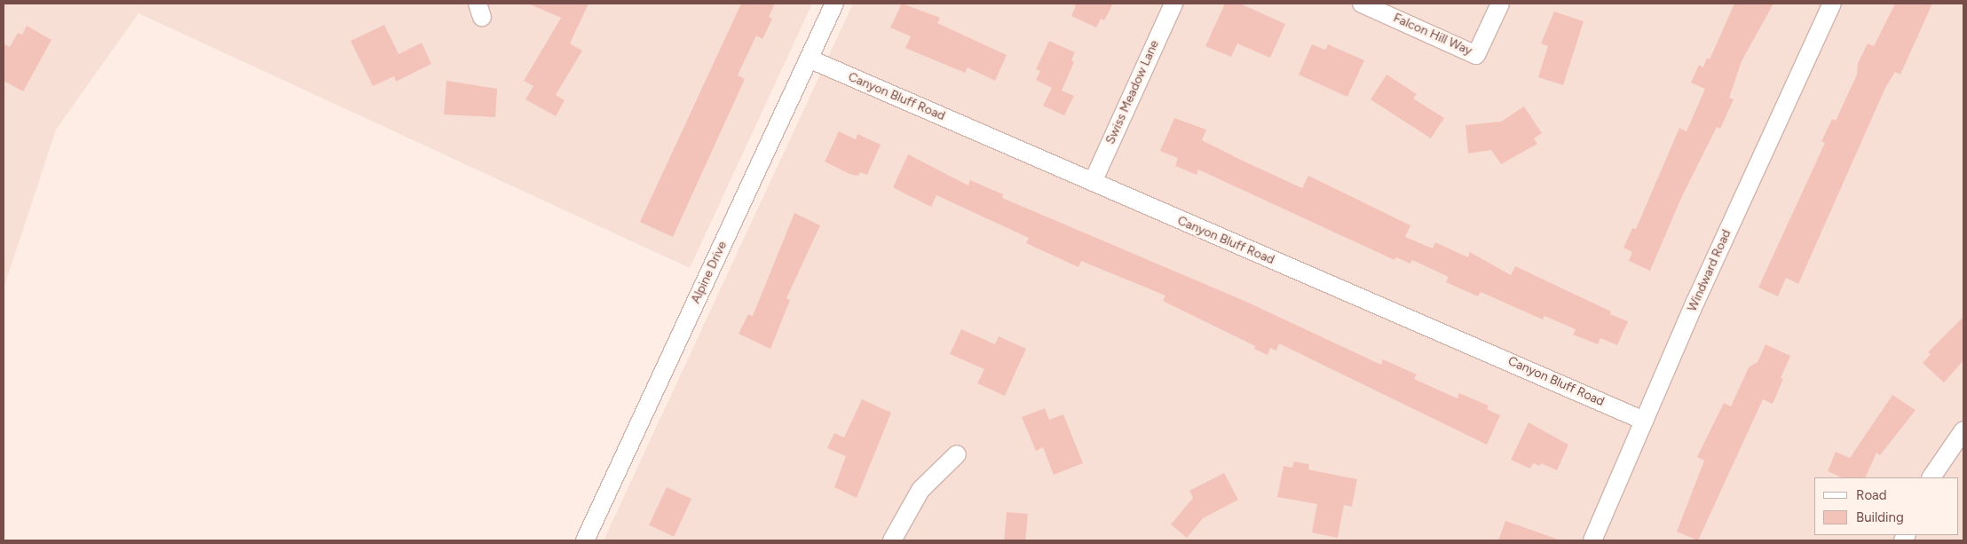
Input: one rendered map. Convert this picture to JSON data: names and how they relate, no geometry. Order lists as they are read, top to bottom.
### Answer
{
  "streets": {
    "street": [
      "Falcon Hill Way",
      "Swiss Meadow Lane",
      "Canyon Bluff Road",
      "Windward Road",
      "Alpine Drive"
    ]
  },
  "crossings": [
    ["Swiss Meadow Lane", "Canyon Bluff Road"],
    ["Canyon Bluff Road", "Windward Road"],
    ["Canyon Bluff Road", "Alpine Drive"]
  ],
  "legend": ["Road", "Building"]
}
